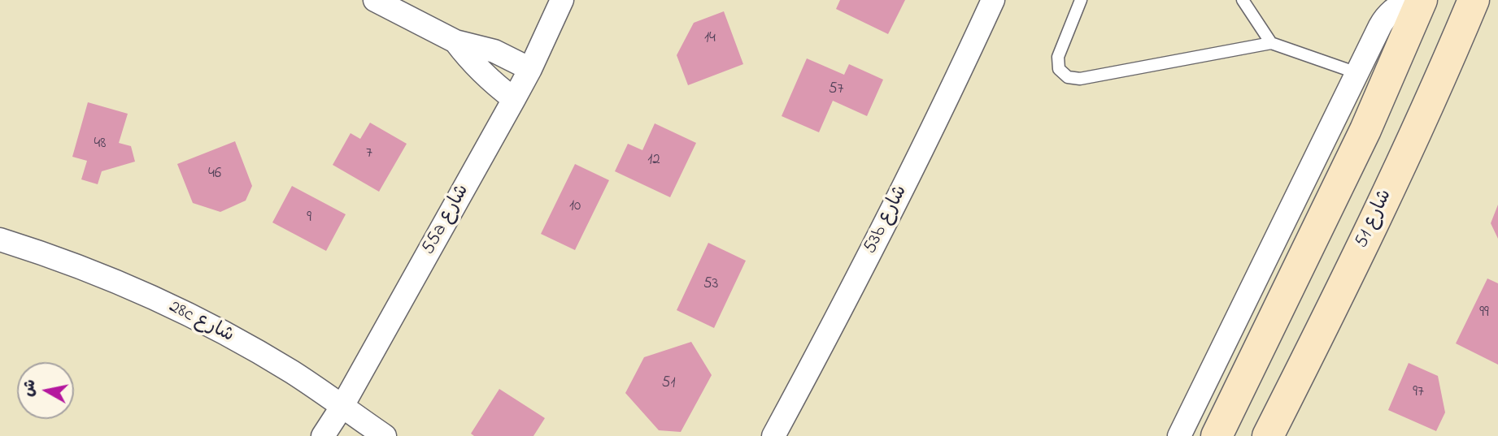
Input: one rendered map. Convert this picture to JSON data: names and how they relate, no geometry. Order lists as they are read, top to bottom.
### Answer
{
  "streets": {
    "street": [
      "شارع 51",
      "55a شارع",
      "53b شارع",
      "28c شارع"
    ]
  },
  "crossings": [
    ["55a شارع", "28c شارع"]
  ],
  "house_numbers": [
    "14",
    "57",
    "48",
    "7",
    "12",
    "46",
    "10",
    "9",
    "53",
    "99",
    "51",
    "97"
  ],
  "north": "left"
}
